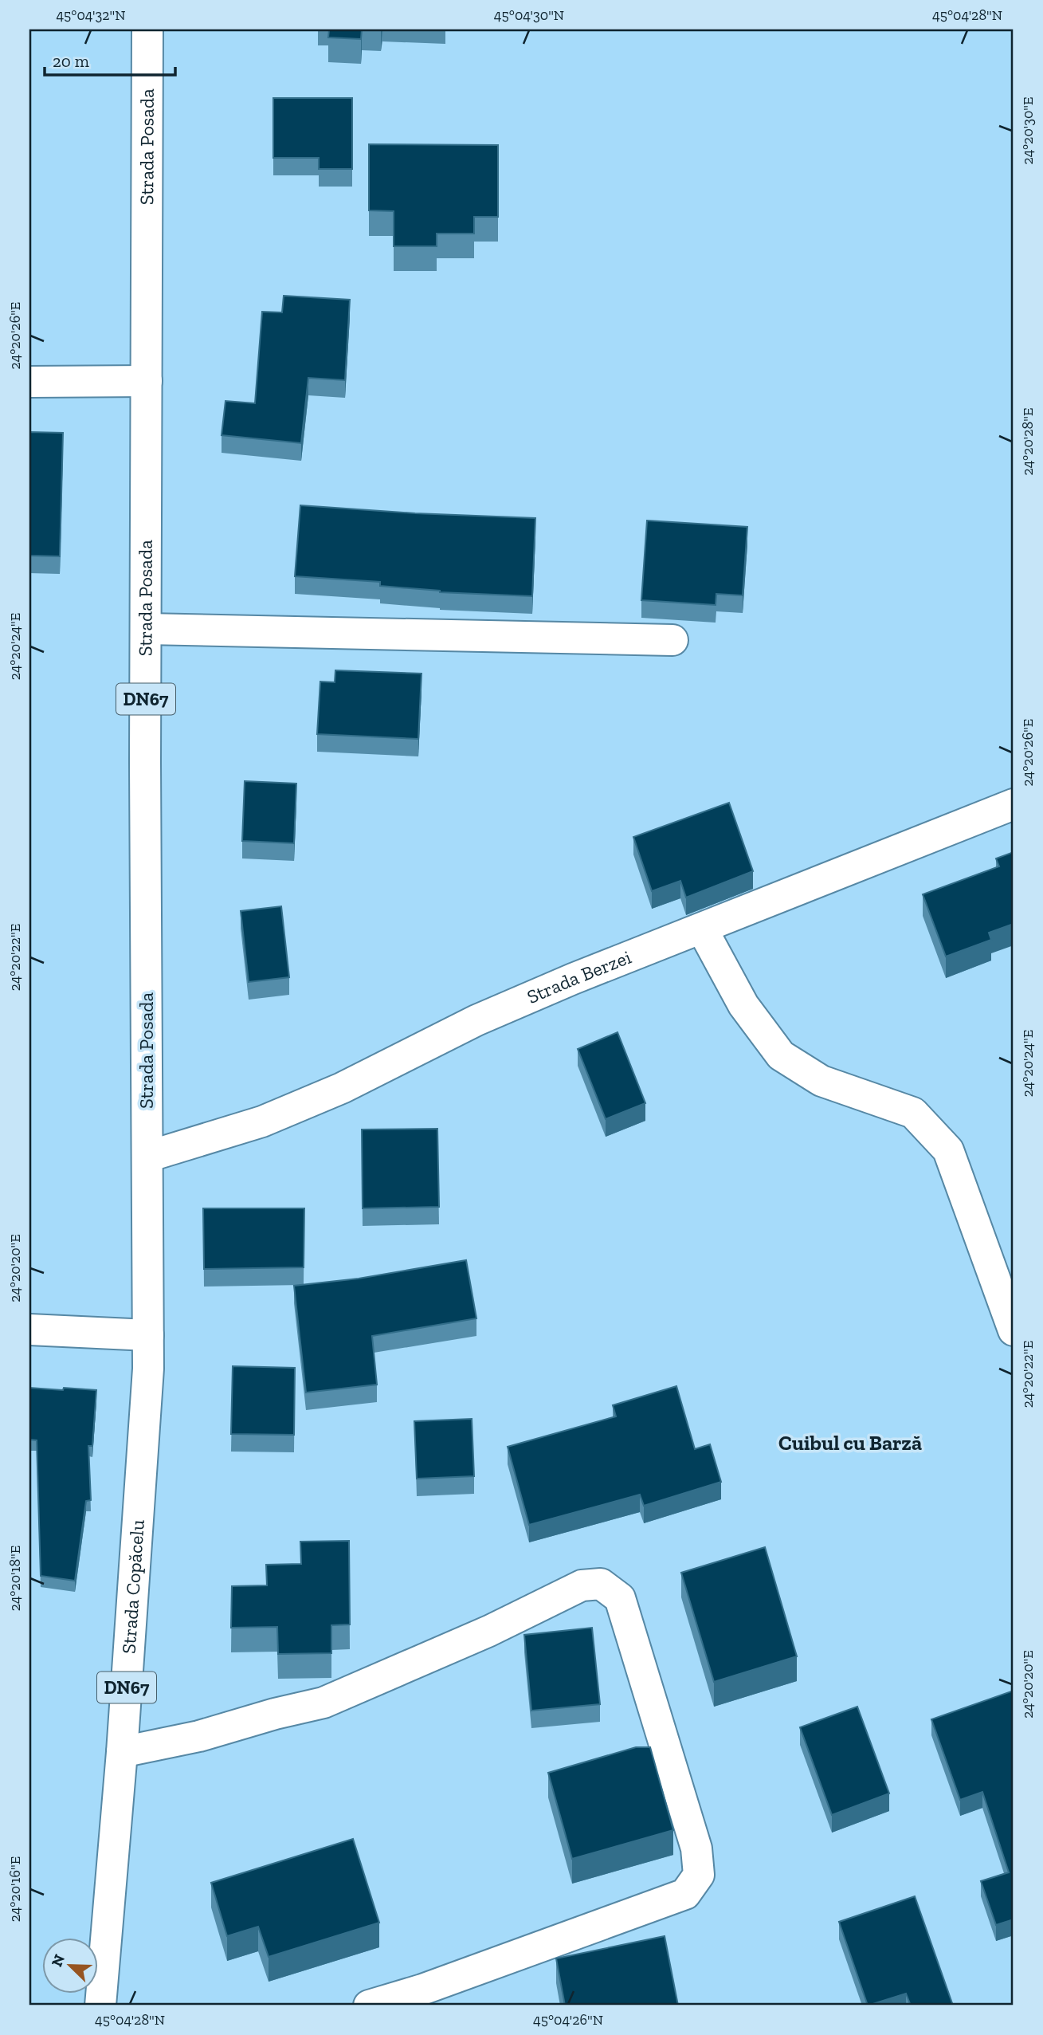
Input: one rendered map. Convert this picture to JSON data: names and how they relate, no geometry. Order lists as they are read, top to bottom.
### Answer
{
  "streets": {
    "street": [
      "Strada Posada",
      "DN67",
      "Strada Berzei",
      "Strada Copăcelu"
    ]
  },
  "crossings": [
    ["Strada Posada", "Strada Berzei"],
    ["Strada Posada", "Strada Copăcelu"]
  ],
  "districts": ["Cuibul cu Barză"],
  "scale_bar": "20 m",
  "north": "top left",
  "coordinates": [
    "45°04'32\"N",
    "45°04'30\"N",
    "45°04'28\"N",
    "24°20'30\"E",
    "24°20'26\"E",
    "24°20'28\"E",
    "24°20'24\"E",
    "24°20'22\"E",
    "24°20'20\"E",
    "24°20'18\"E",
    "24°20'16\"E",
    "45°04'26\"N"
  ]
}
